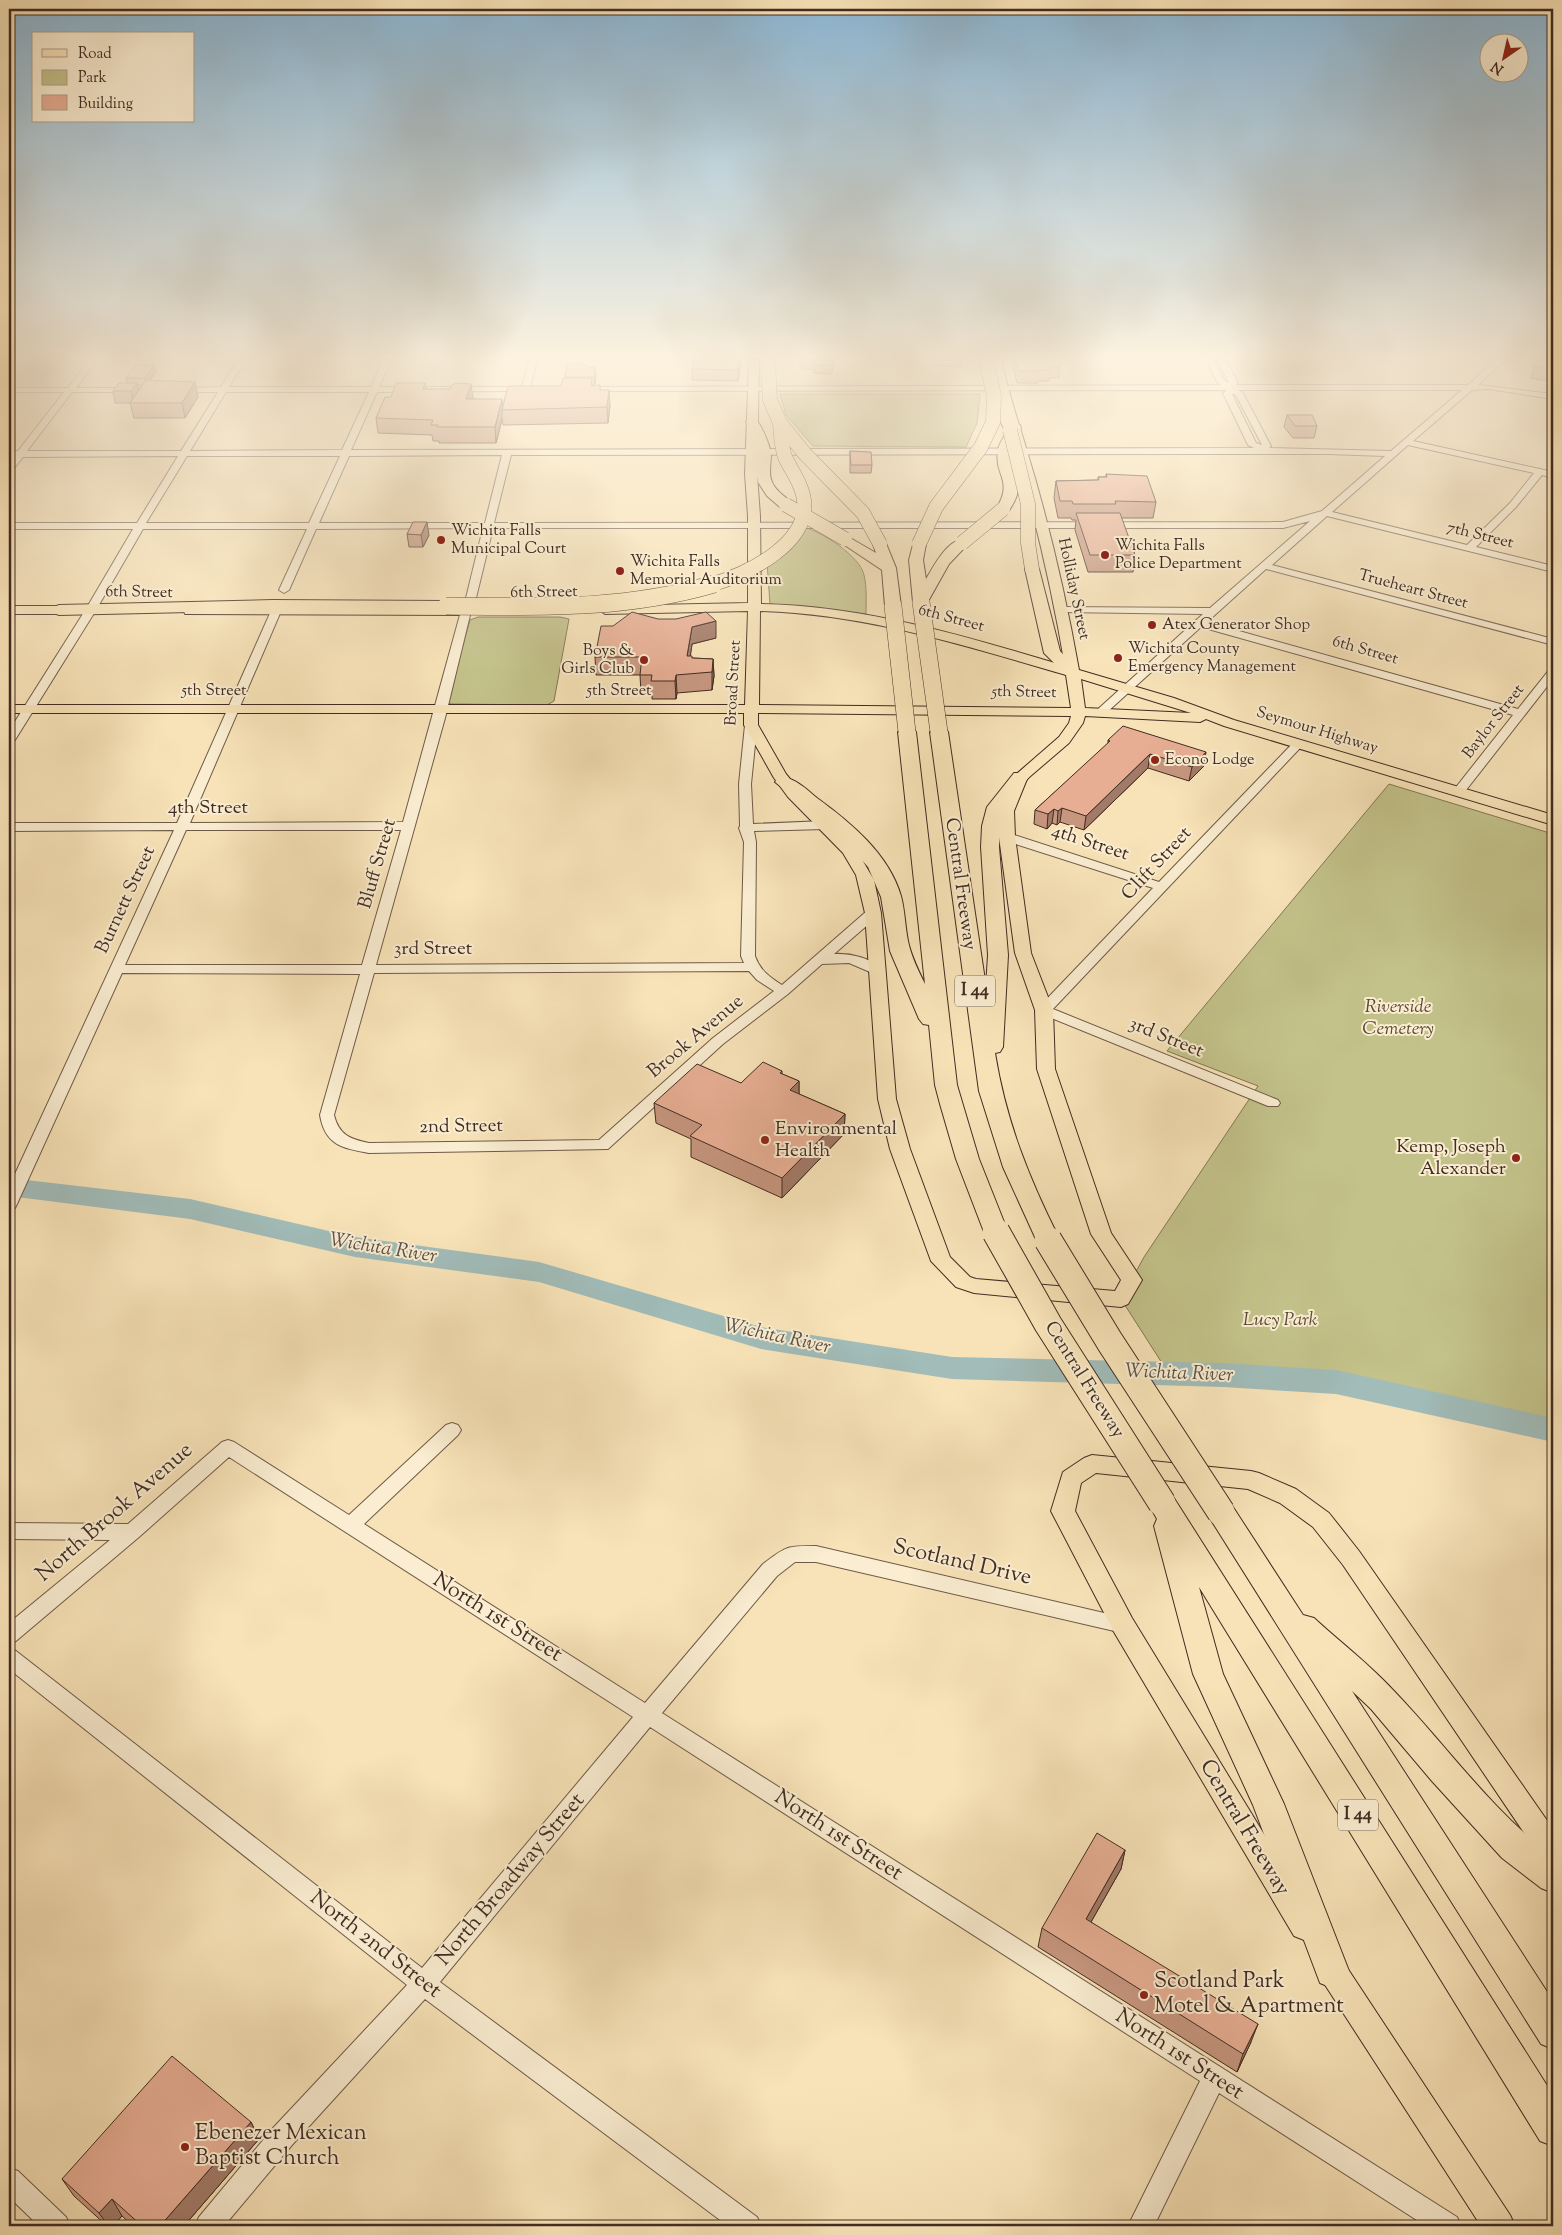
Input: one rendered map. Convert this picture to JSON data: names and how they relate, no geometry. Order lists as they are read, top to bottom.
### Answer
{
  "streets": {
    "highway": ["Central Freeway", "I 44"],
    "main road": [
      "Holliday Street",
      "6th Street",
      "Broad Street",
      "5th Street",
      "Seymour Highway"
    ],
    "street": [
      "7th Street",
      "Trueheart Street",
      "Baylor Street",
      "4th Street",
      "Bluff Street",
      "Clift Street",
      "Burnett Street",
      "3rd Street",
      "Brook Avenue",
      "2nd Street",
      "North Brook Avenue",
      "Scotland Drive",
      "North 1st Street",
      "North Broadway Street",
      "North 2nd Street"
    ]
  },
  "crossings": [
    ["7th Street", "Holliday Street"],
    ["7th Street", "Broad Street"],
    ["Holliday Street", "6th Street"],
    ["Holliday Street", "5th Street"],
    ["Holliday Street", "Seymour Highway"],
    ["6th Street", "Broad Street"],
    ["6th Street", "Baylor Street"],
    ["6th Street", "Seymour Highway"],
    ["6th Street", "Bluff Street"],
    ["6th Street", "Burnett Street"],
    ["Broad Street", "5th Street"],
    ["Broad Street", "Central Freeway"],
    ["Broad Street", "3rd Street"],
    ["5th Street", "Seymour Highway"],
    ["5th Street", "Bluff Street"],
    ["5th Street", "Burnett Street"],
    ["Baylor Street", "Seymour Highway"],
    ["Seymour Highway", "Clift Street"],
    ["4th Street", "Bluff Street"],
    ["4th Street", "Clift Street"],
    ["4th Street", "Central Freeway"],
    ["4th Street", "Burnett Street"],
    ["Bluff Street", "3rd Street"],
    ["Bluff Street", "2nd Street"],
    ["Clift Street", "Central Freeway"],
    ["Clift Street", "3rd Street"],
    ["Central Freeway", "3rd Street"],
    ["Central Freeway", "Brook Avenue"],
    ["Central Freeway", "Scotland Drive"],
    ["Burnett Street", "3rd Street"],
    ["Brook Avenue", "2nd Street"],
    ["North Brook Avenue", "North 1st Street"],
    ["Scotland Drive", "North Broadway Street"],
    ["North 1st Street", "North Broadway Street"],
    ["North Broadway Street", "North 2nd Street"]
  ],
  "water": ["Wichita River"],
  "parks": ["Riverside Cemetery", "Lucy Park"],
  "places": [
    "Wichita Falls Municipal Court",
    "Wichita Falls Police Department",
    "Wichita Falls Memorial Auditorium",
    "Atex Generator Shop",
    "Wichita County Emergency Management",
    "Boys & Girls Club",
    "Econo Lodge",
    "Environmental Health",
    "Kemp, Joseph Alexander",
    "Scotland Park Motel & Apartment",
    "Ebenezer Mexican Baptist Church"
  ],
  "legend": ["Road", "Park", "Building"],
  "north": "bottom left"
}
